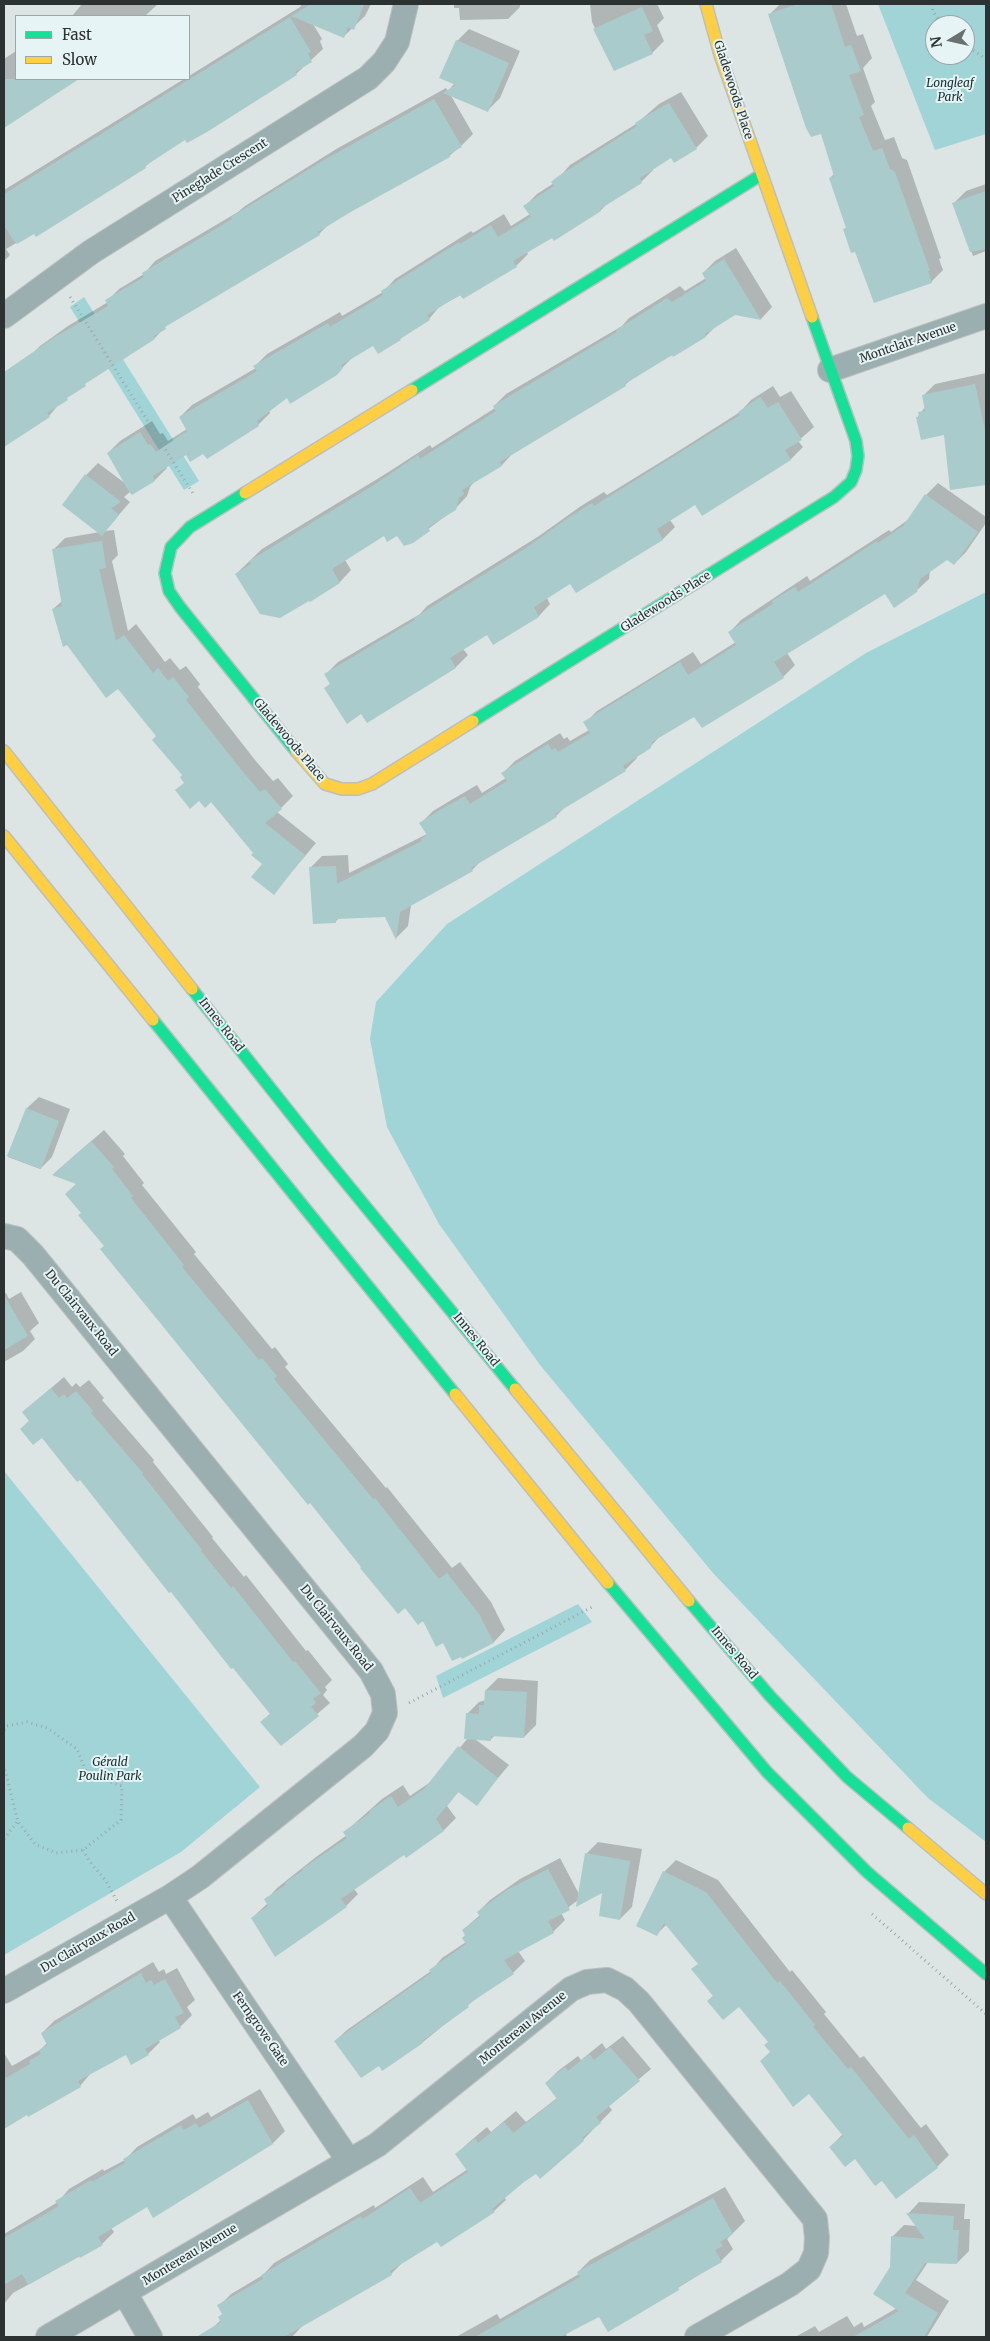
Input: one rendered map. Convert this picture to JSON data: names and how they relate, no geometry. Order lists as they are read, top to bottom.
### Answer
{
  "streets": {
    "main road": ["Gladewoods Place", "Innes Road"],
    "street": [
      "Pineglade Crescent",
      "Montclair Avenue",
      "Du Clairvaux Road",
      "Montereau Avenue",
      "Ferngrove Gate"
    ]
  },
  "crossings": [
    ["Gladewoods Place", "Montclair Avenue"],
    ["Du Clairvaux Road", "Ferngrove Gate"],
    ["Montereau Avenue", "Ferngrove Gate"]
  ],
  "parks": ["Longleaf Park", "Gérald Poulin Park"],
  "legend": ["Fast", "Slow"],
  "north": "left"
}
